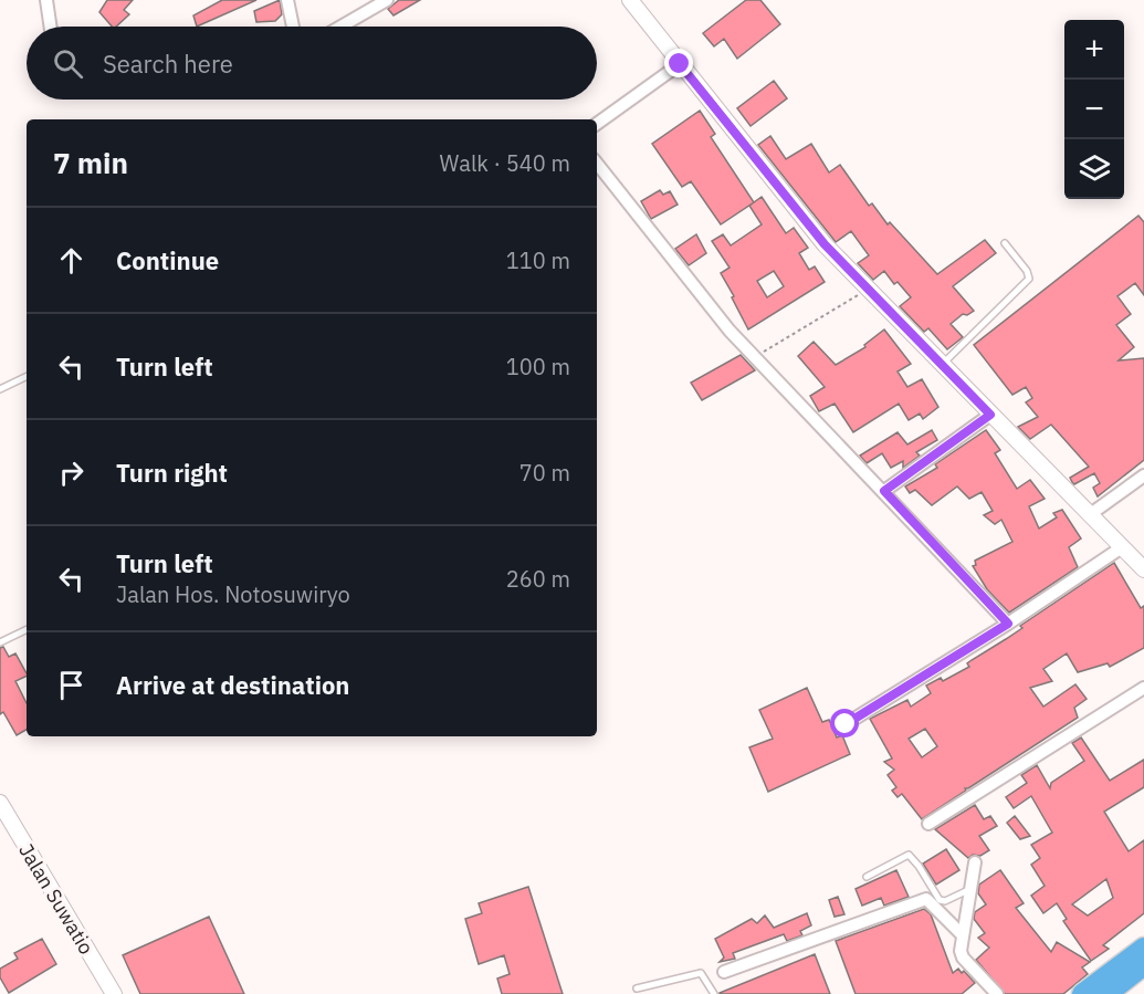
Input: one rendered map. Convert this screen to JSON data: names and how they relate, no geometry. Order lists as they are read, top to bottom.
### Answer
{
  "streets": {
    "street": ["Jalan Suwatio"]
  },
  "page": {
    "map_buttons": ["+", "−"],
    "search": "Search here",
    "heading": ["7 min", "Walk · 540 m"],
    "list": [
      ["Continue", "110 m"],
      ["Turn left", "100 m"],
      ["Turn right", "70 m"],
      ["Turn left", "Jalan Hos. Notosuwiryo", "260 m"],
      "Arrive at destination"
    ]
  }
}
